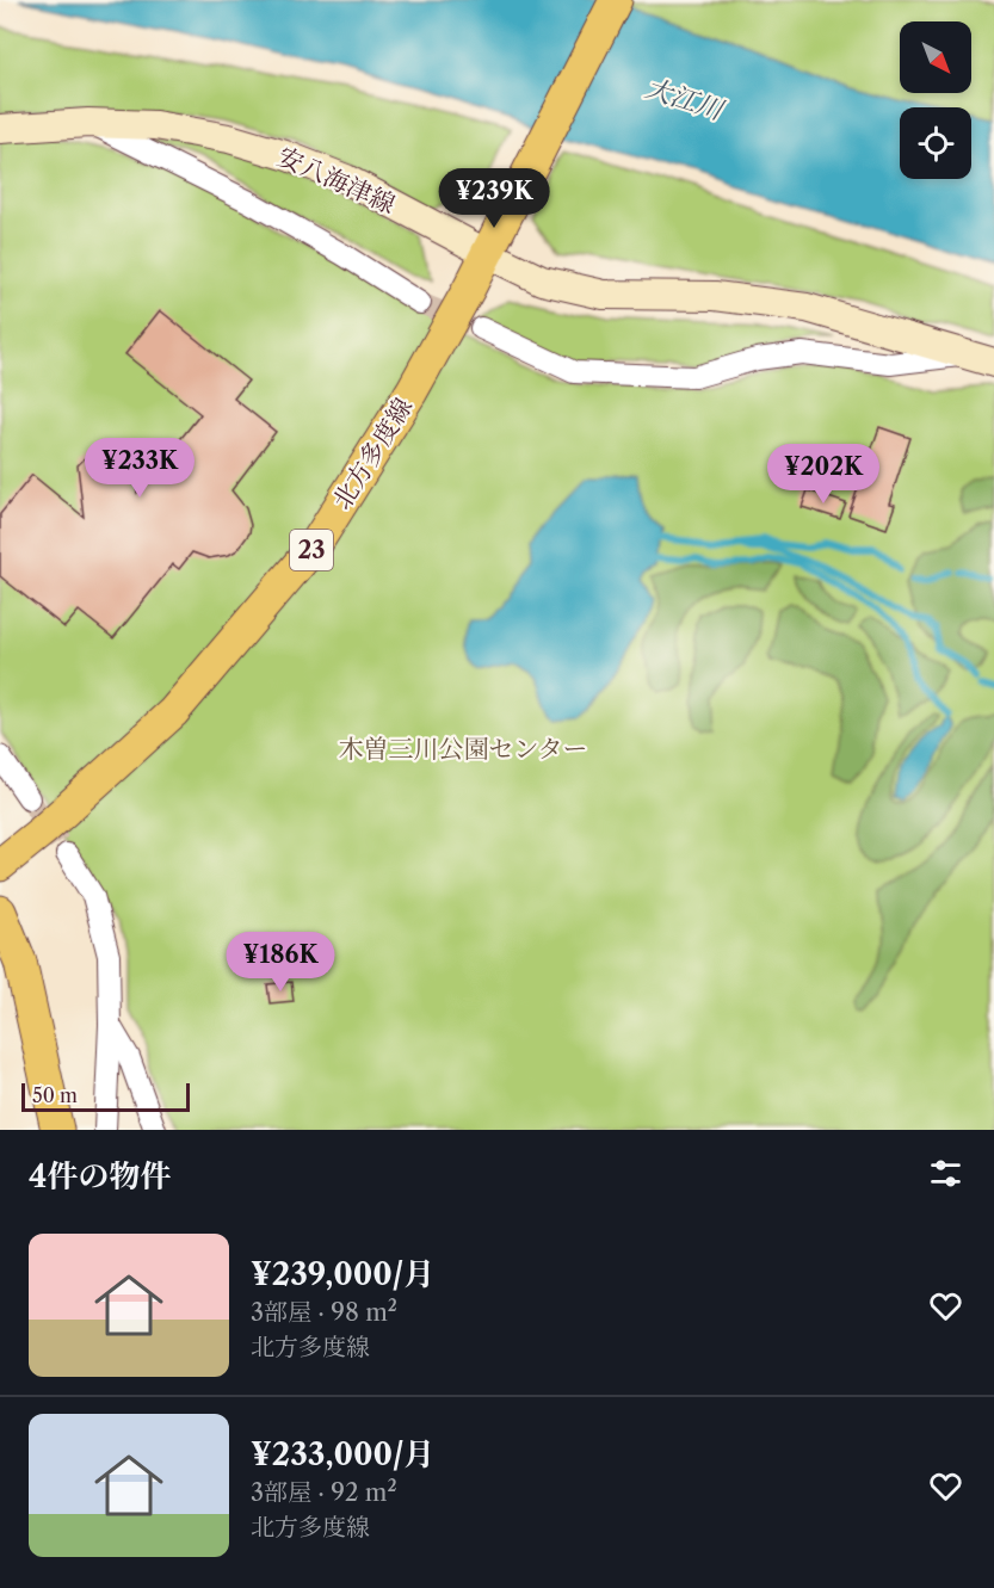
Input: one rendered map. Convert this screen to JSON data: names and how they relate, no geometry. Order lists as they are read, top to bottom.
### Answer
{
  "streets": {
    "main road": ["安八海津線", "北方多度線", "23"]
  },
  "crossings": [
    ["安八海津線", "北方多度線"]
  ],
  "water": ["大江川"],
  "parks": ["木曽三川公園センター"],
  "scale_bar": "50 m",
  "north": "bottom right",
  "page": {
    "price": [
      "¥239K",
      "¥233K",
      "¥202K",
      "¥186K"
    ],
    "scale": "50 m",
    "heading": "4件の物件",
    "list": [
      {
        "name": "¥239,000/月",
        "note": "3部屋 · 98 m² · 北方多度線"
      },
      {
        "name": "¥233,000/月",
        "note": "3部屋 · 92 m² · 北方多度線"
      }
    ]
  }
}
